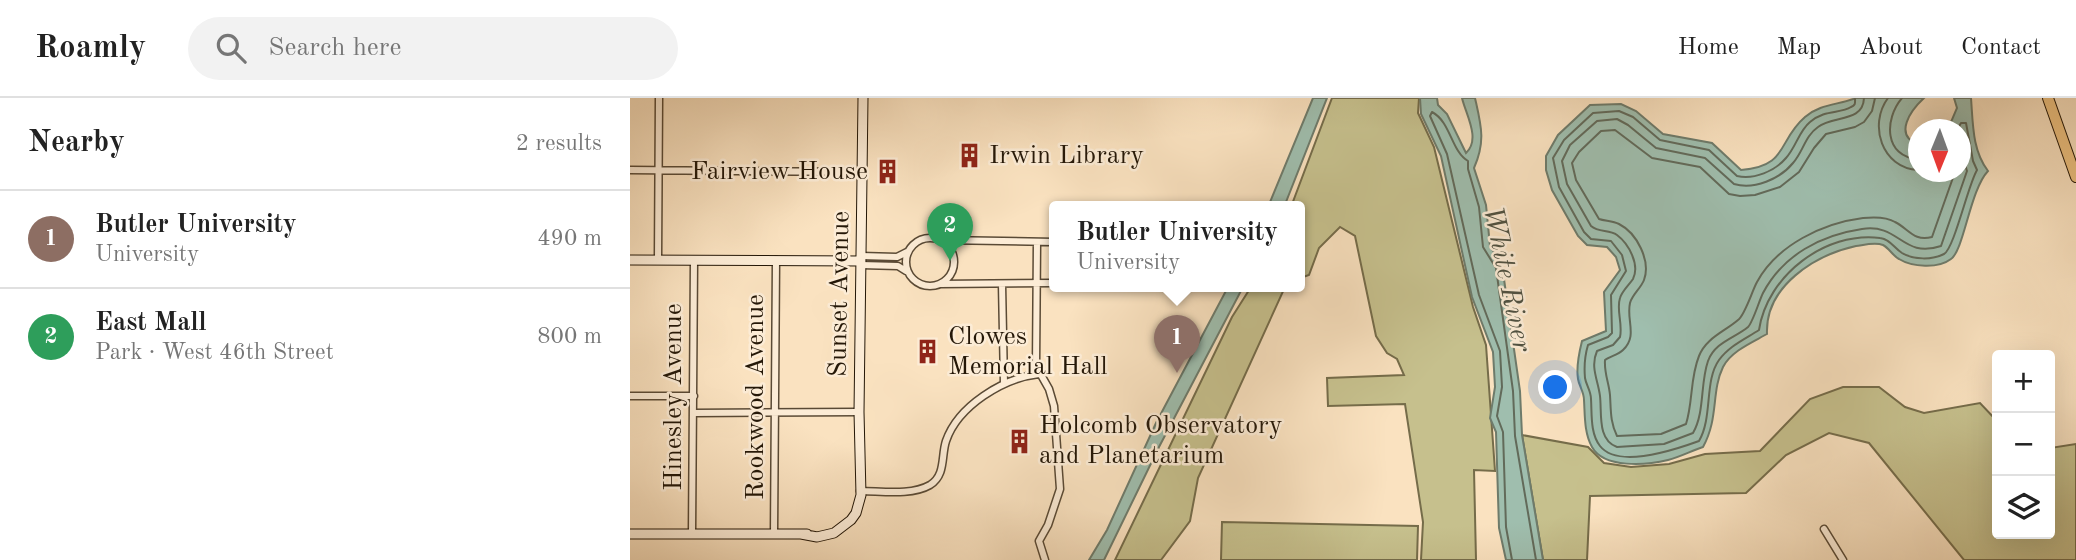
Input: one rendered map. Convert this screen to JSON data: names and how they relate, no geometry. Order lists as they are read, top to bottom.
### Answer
{
  "streets": {
    "street": ["Sunset Avenue", "Hinesley Avenue", "Rookwood Avenue"]
  },
  "crossings": [
    ["Sunset Avenue", "Rookwood Avenue"]
  ],
  "water": ["White River"],
  "places": {
    "building": [
      "Irwin Library",
      "Fairview House",
      "Clowes Memorial Hall",
      "Holcomb Observatory and Planetarium"
    ]
  },
  "north": "bottom",
  "page": {
    "header": "Roamly",
    "search": "Search here",
    "nav": [
      "Home",
      "Map",
      "About",
      "Contact"
    ],
    "heading": ["Nearby", "2 results"],
    "list": [
      {
        "mark": "1",
        "name": "Butler University",
        "note": "University",
        "value": "490 m"
      },
      {
        "mark": "2",
        "name": "East Mall",
        "note": "Park · West 46th Street",
        "value": "800 m"
      }
    ],
    "popup": ["Butler University", "University"],
    "pins": ["2", "1"],
    "map_buttons": ["+", "−"]
  }
}
